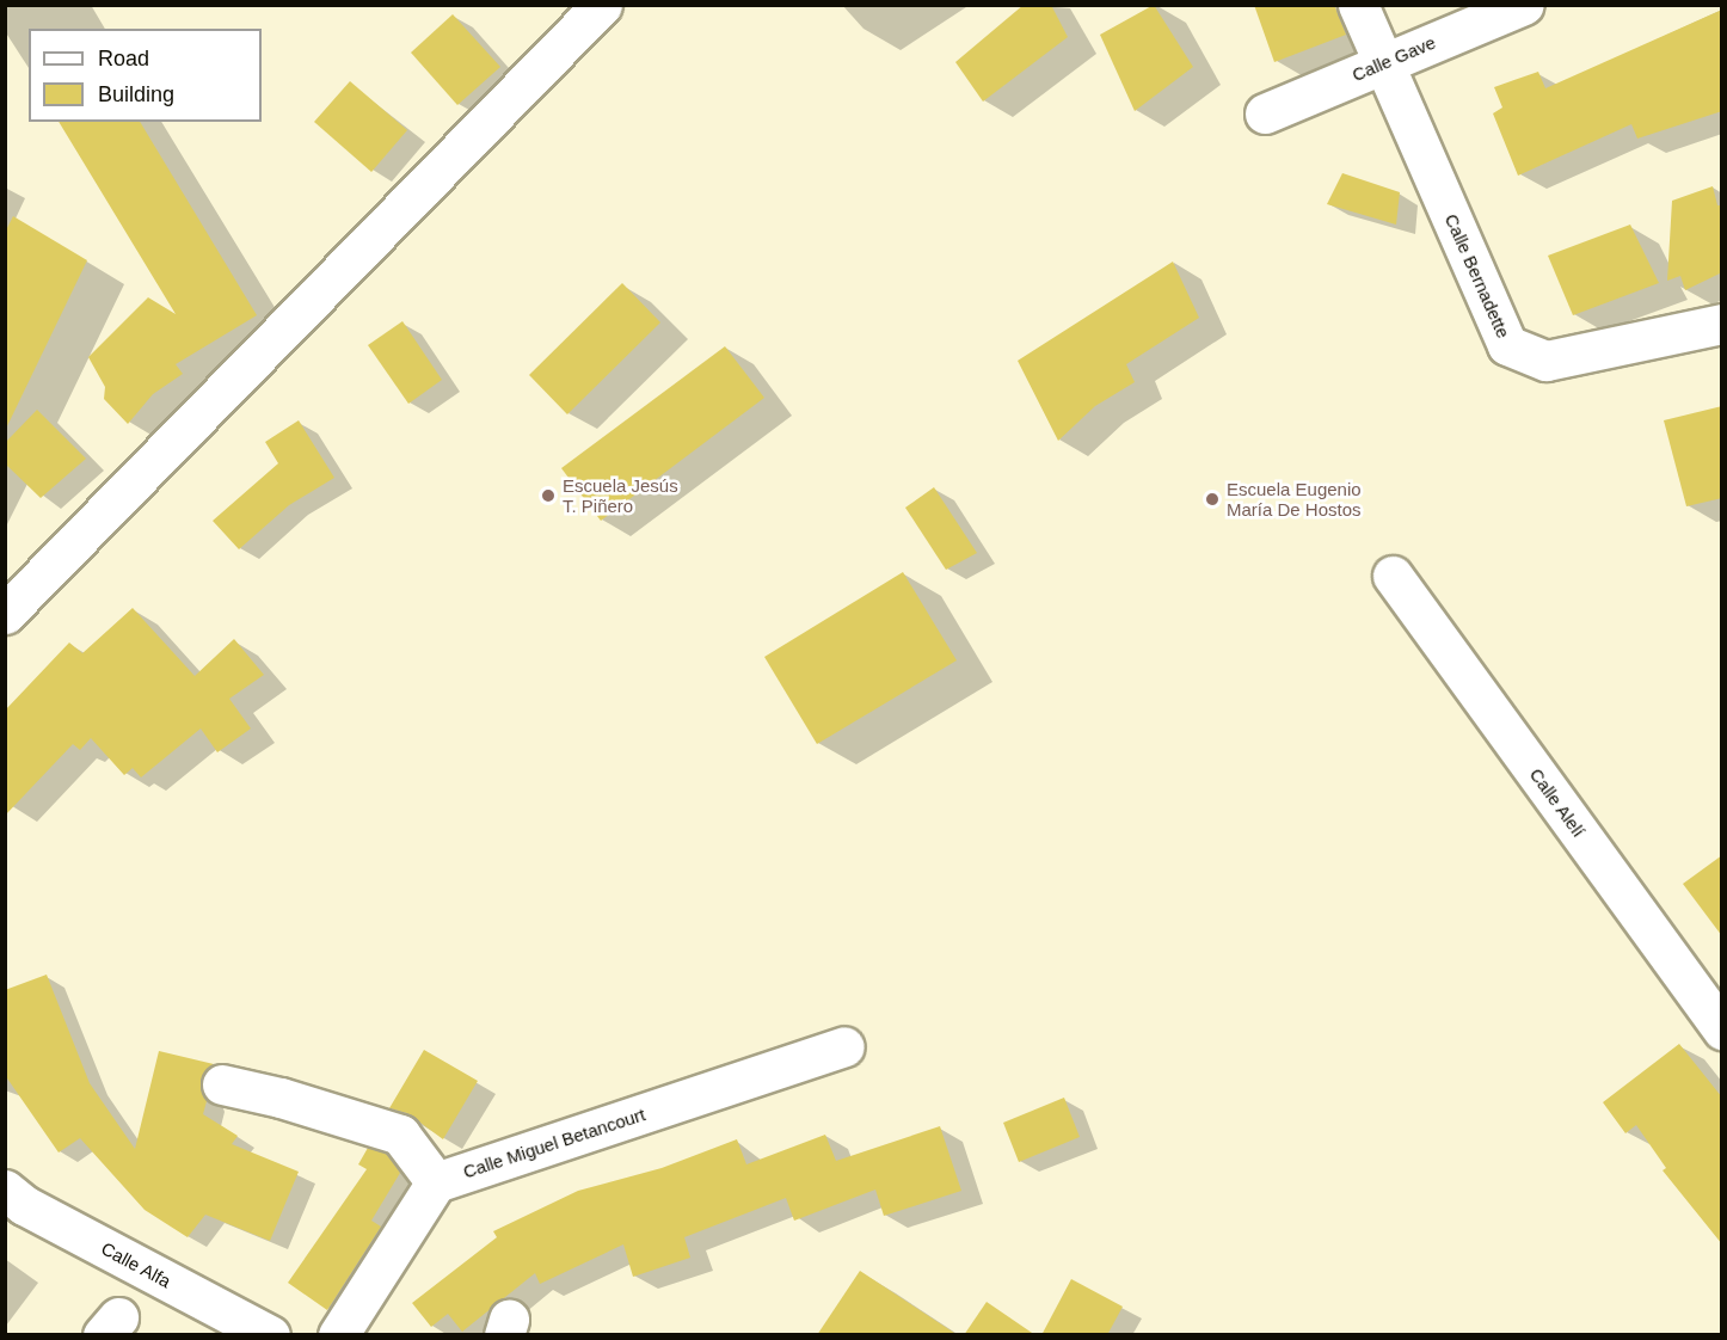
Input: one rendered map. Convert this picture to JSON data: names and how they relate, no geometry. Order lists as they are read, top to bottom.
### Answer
{
  "streets": {
    "street": [
      "Calle Gave",
      "Calle Bernadette",
      "Calle Alelí",
      "Calle Miguel Betancourt",
      "Calle Alfa"
    ]
  },
  "crossings": [
    ["Calle Gave", "Calle Bernadette"]
  ],
  "places": ["Escuela Jesús T. Piñero", "Escuela Eugenio María De Hostos"],
  "legend": ["Road", "Building"]
}
